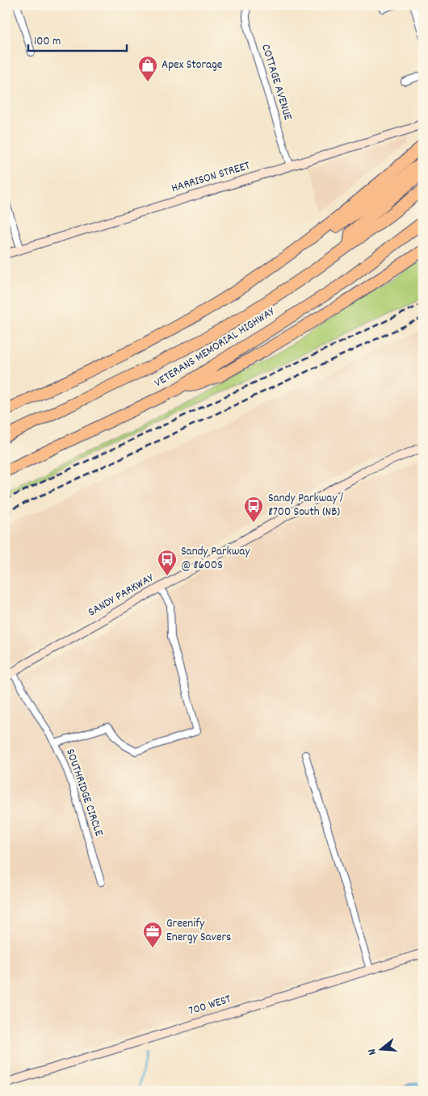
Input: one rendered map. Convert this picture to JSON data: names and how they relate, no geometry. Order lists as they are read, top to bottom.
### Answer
{
  "streets": {
    "highway": ["VETERANS MEMORIAL HIGHWAY"],
    "street": [
      "COTTAGE AVENUE",
      "HARRISON STREET",
      "SANDY PARKWAY",
      "SOUTHRIDGE CIRCLE",
      "700 WEST"
    ]
  },
  "crossings": [
    ["COTTAGE AVENUE", "HARRISON STREET"],
    ["SANDY PARKWAY", "SOUTHRIDGE CIRCLE"]
  ],
  "places": {
    "shop": ["Apex Storage"],
    "bus stop": ["Sandy Parkway / 8700 South (NB)", "Sandy Parkway @ 8600S"],
    "office": ["Greenify Energy Savers"]
  },
  "scale_bar": "100 m",
  "north": "left"
}
